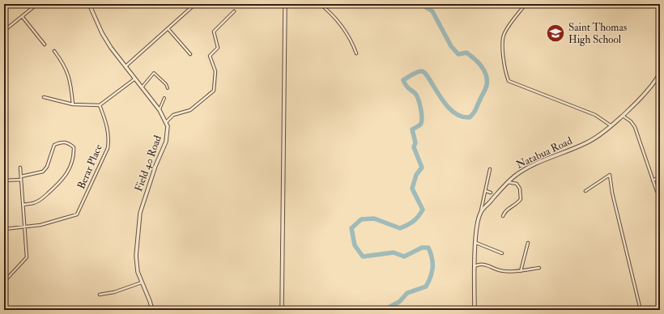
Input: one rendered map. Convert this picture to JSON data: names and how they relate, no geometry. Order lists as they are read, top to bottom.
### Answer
{
  "streets": {
    "street": ["Natabua Road", "Field 40 Road", "Berar Place"]
  },
  "places": {
    "school or university": ["Saint Thomas High School"]
  }
}
